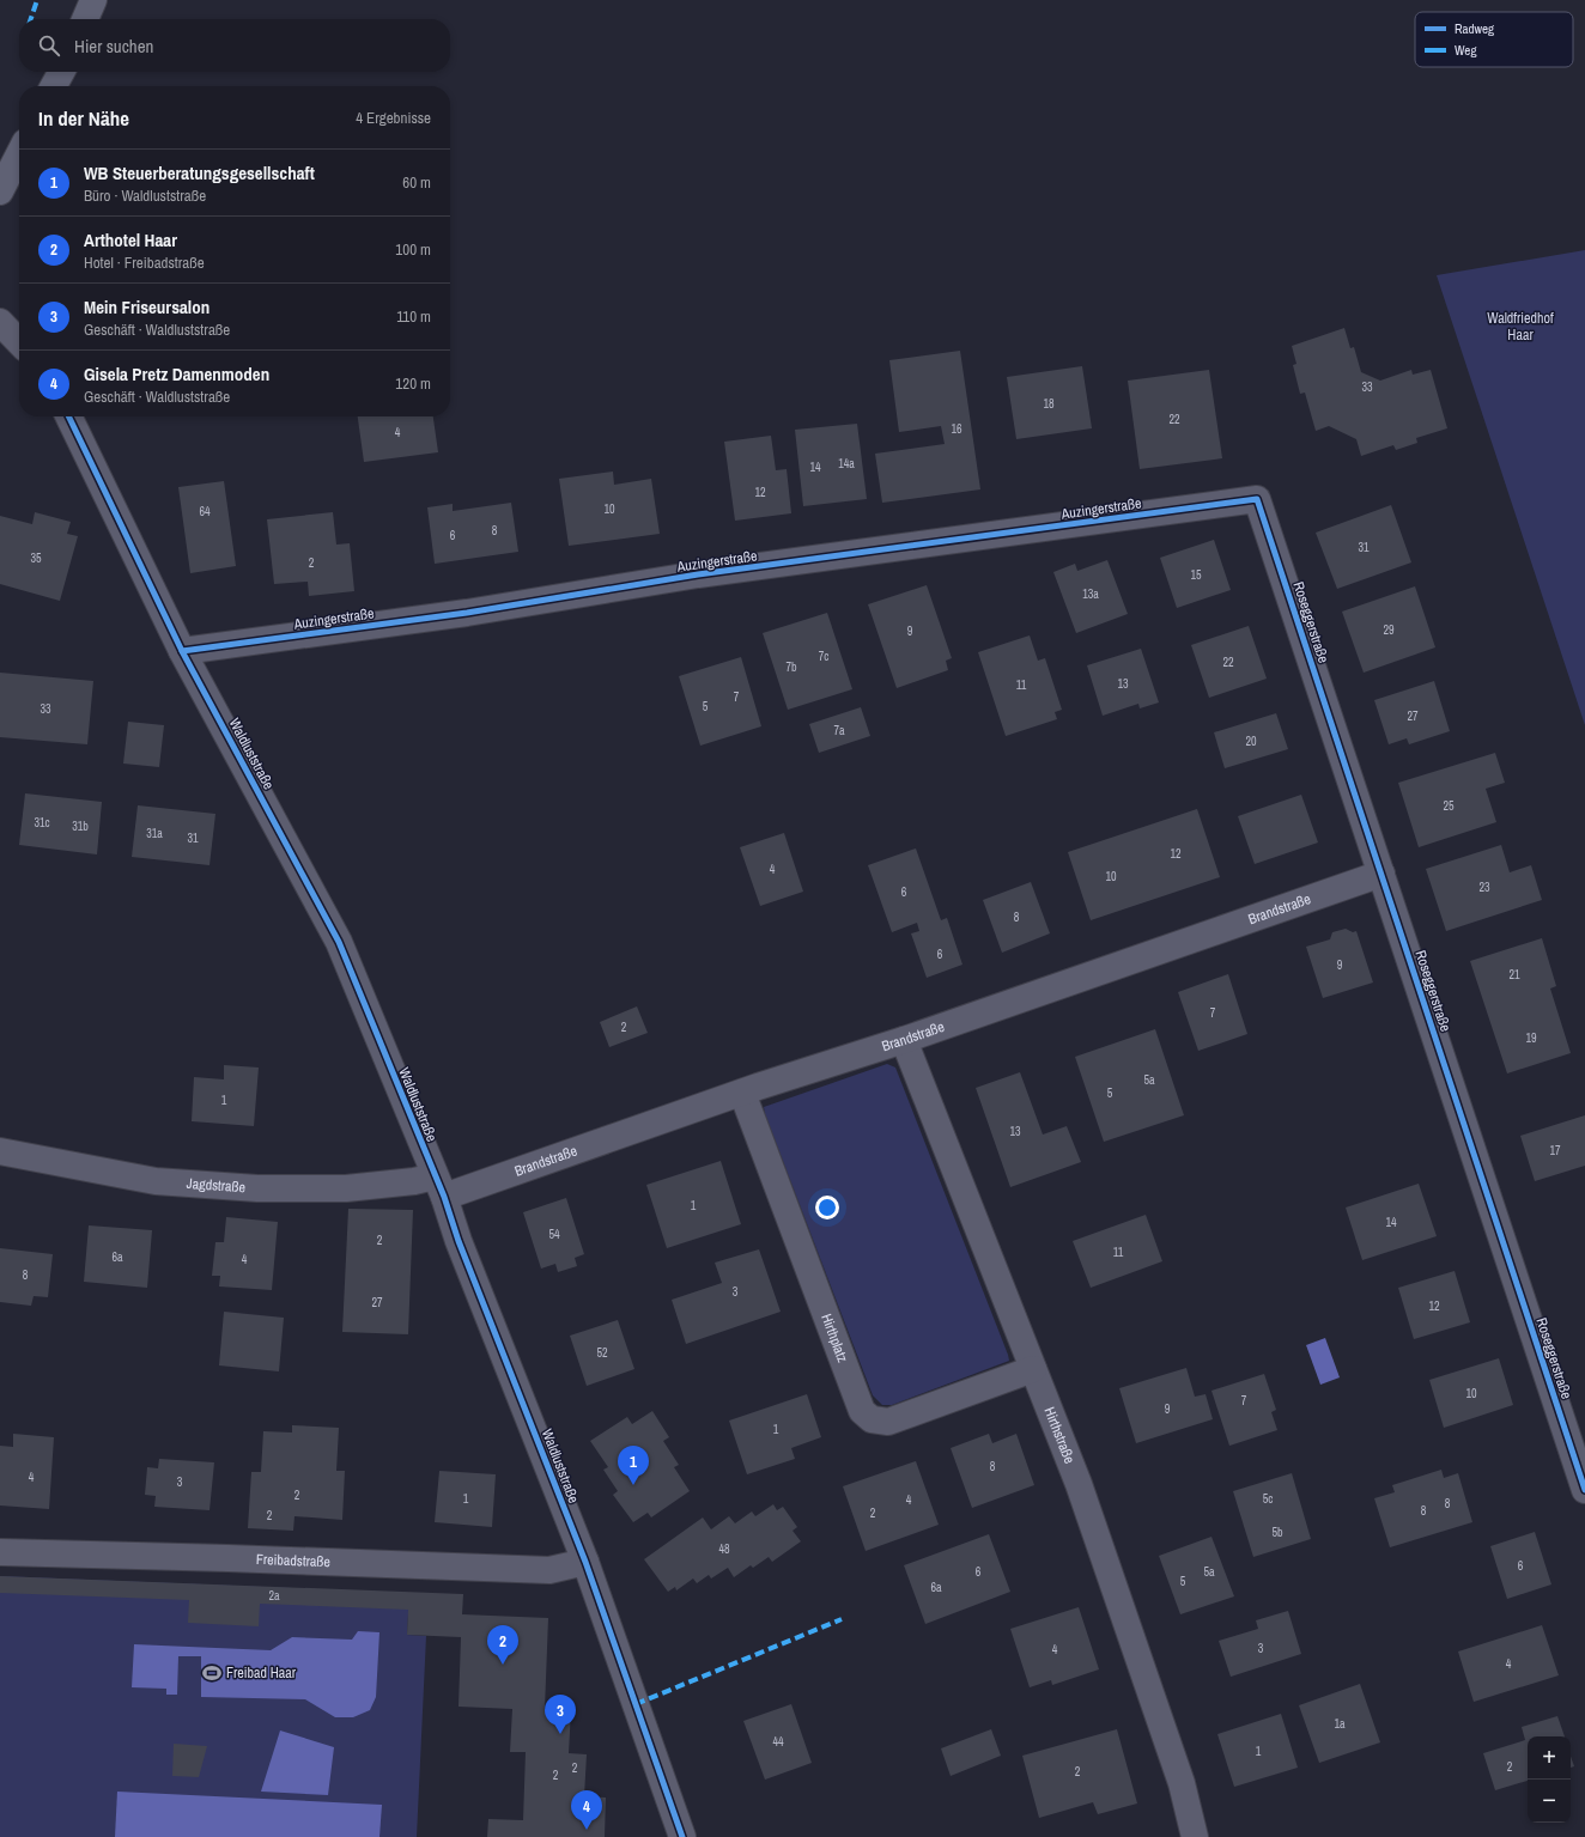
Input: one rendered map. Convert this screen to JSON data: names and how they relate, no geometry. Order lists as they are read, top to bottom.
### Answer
{
  "streets": {
    "street": [
      "Auzingerstraße",
      "Roseggerstraße",
      "Waldluststraße",
      "Brandstraße",
      "Jagdstraße",
      "Hirthplatz",
      "Hirthstraße",
      "Freibadstraße"
    ]
  },
  "crossings": [
    ["Auzingerstraße", "Roseggerstraße"],
    ["Auzingerstraße", "Waldluststraße"],
    ["Roseggerstraße", "Brandstraße"],
    ["Waldluststraße", "Brandstraße"],
    ["Waldluststraße", "Jagdstraße"],
    ["Waldluststraße", "Freibadstraße"],
    ["Brandstraße", "Jagdstraße"],
    ["Brandstraße", "Hirthplatz"],
    ["Brandstraße", "Hirthstraße"],
    ["Hirthplatz", "Hirthstraße"]
  ],
  "parks": ["Waldfriedhof Haar"],
  "places": {
    "sports": ["Freibad Haar"]
  },
  "house_numbers": [
    "33",
    "18",
    "22",
    "16",
    "4",
    "14a",
    "14",
    "12",
    "10",
    "64",
    "8",
    "6",
    "31",
    "35",
    "2",
    "15",
    "13a",
    "29",
    "9",
    "7c",
    "22",
    "7b",
    "13",
    "11",
    "7",
    "5",
    "33",
    "27",
    "7a",
    "20",
    "25",
    "31c",
    "31b",
    "31a",
    "31",
    "12",
    "4",
    "10",
    "23",
    "6",
    "8",
    "6",
    "9",
    "21",
    "7",
    "2",
    "19",
    "5a",
    "5",
    "1",
    "13",
    "17",
    "1",
    "14",
    "54",
    "2",
    "11",
    "6a",
    "4",
    "8",
    "3",
    "27",
    "12",
    "52",
    "10",
    "7",
    "9",
    "1",
    "8",
    "4",
    "3",
    "2",
    "1",
    "5c",
    "4",
    "8",
    "8",
    "2",
    "2",
    "5b",
    "48",
    "6",
    "6",
    "5a",
    "5",
    "6a",
    "2a",
    "3",
    "4",
    "4",
    "1a",
    "44",
    "1",
    "2",
    "2",
    "2",
    "2"
  ],
  "legend": ["Radweg", "Weg"],
  "page": {
    "search": "Hier suchen",
    "heading": ["In der Nähe", "4 Ergebnisse"],
    "list": [
      {
        "mark": "1",
        "name": "WB Steuerberatungsgesellschaft",
        "note": "Büro · Waldluststraße",
        "value": "60 m"
      },
      {
        "mark": "2",
        "name": "Arthotel Haar",
        "note": "Hotel · Freibadstraße",
        "value": "100 m"
      },
      {
        "mark": "3",
        "name": "Mein Friseursalon",
        "note": "Geschäft · Waldluststraße",
        "value": "110 m"
      },
      {
        "mark": "4",
        "name": "Gisela Pretz Damenmoden",
        "note": "Geschäft · Waldluststraße",
        "value": "120 m"
      }
    ],
    "pins": [
      "1",
      "2",
      "3",
      "4"
    ],
    "map_buttons": ["+", "−"]
  }
}
